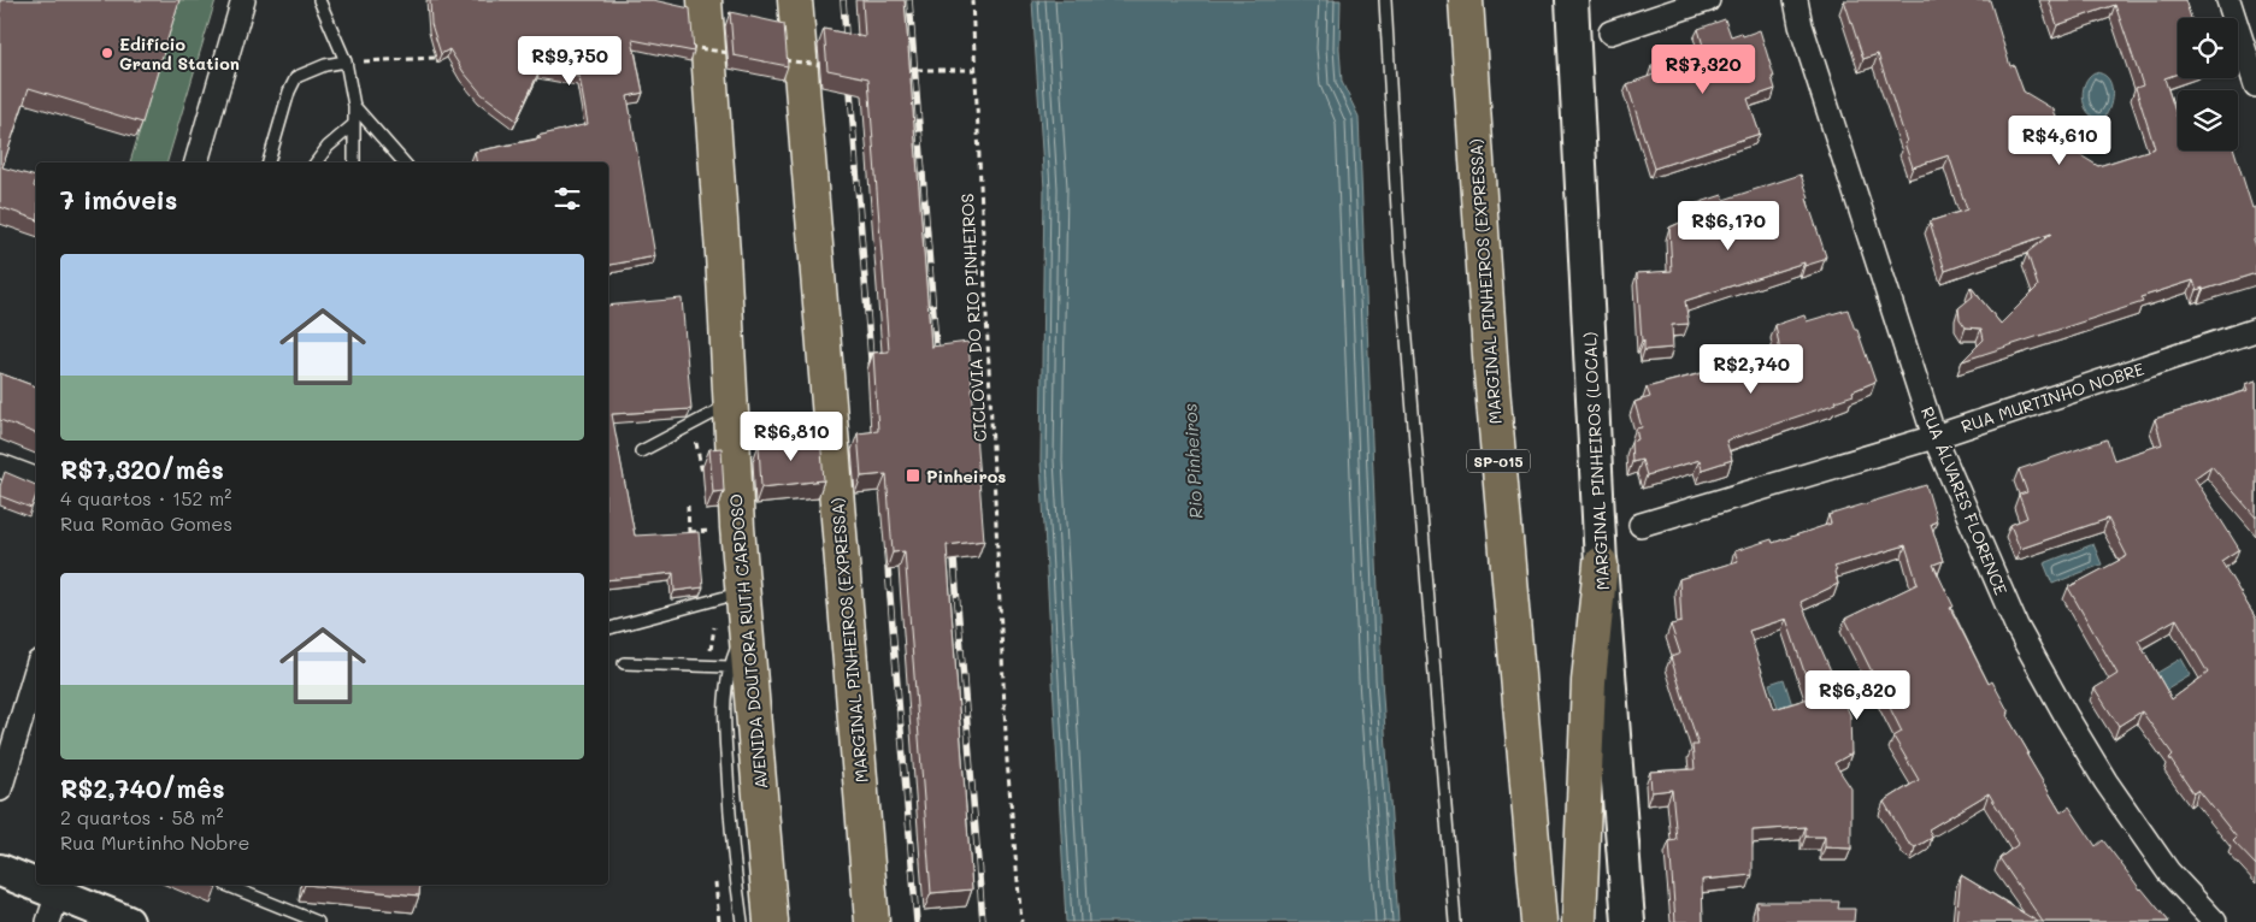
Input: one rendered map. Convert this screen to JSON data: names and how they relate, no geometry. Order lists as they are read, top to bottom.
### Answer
{
  "streets": {
    "highway": ["MARGINAL PINHEIROS (EXPRESSA)", "SP-015", "AVENIDA DOUTORA RUTH CARDOSO"],
    "main road": ["MARGINAL PINHEIROS (LOCAL)"],
    "street": ["RUA MURTINHO NOBRE", "RUA ÁLVARES FLORENCE"],
    "path": ["CICLOVIA DO RIO PINHEIROS"]
  },
  "crossings": [
    ["RUA MURTINHO NOBRE", "RUA ÁLVARES FLORENCE"]
  ],
  "water": ["Rio Pinheiros"],
  "places": {
    "other": ["Edifício Grand Station"],
    "transit": ["Pinheiros"]
  },
  "page": {
    "price": [
      "R$9,750",
      "R$7,320",
      "R$4,610",
      "R$6,170",
      "R$2,740",
      "R$6,810",
      "R$6,820"
    ],
    "heading": "7 imóveis",
    "list": [
      {
        "name": "R$7,320/mês",
        "note": "4 quartos · 152 m² · Rua Romão Gomes"
      },
      {
        "name": "R$2,740/mês",
        "note": "2 quartos · 58 m² · Rua Murtinho Nobre"
      }
    ]
  }
}
